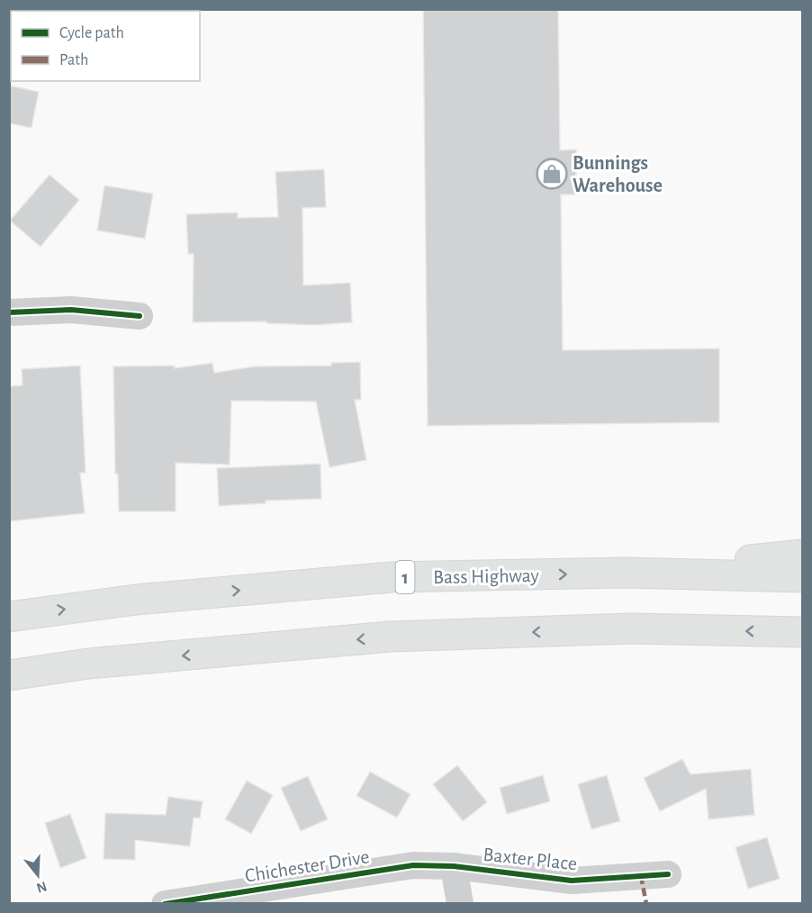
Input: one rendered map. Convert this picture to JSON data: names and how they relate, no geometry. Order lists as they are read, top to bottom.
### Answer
{
  "streets": {
    "highway": ["Bass Highway", "1"],
    "street": ["Baxter Place", "Chichester Drive"]
  },
  "crossings": [
    ["Baxter Place", "Chichester Drive"]
  ],
  "places": {
    "shop": ["Bunnings Warehouse"]
  },
  "legend": ["Cycle path", "Path"],
  "north": "bottom"
}
